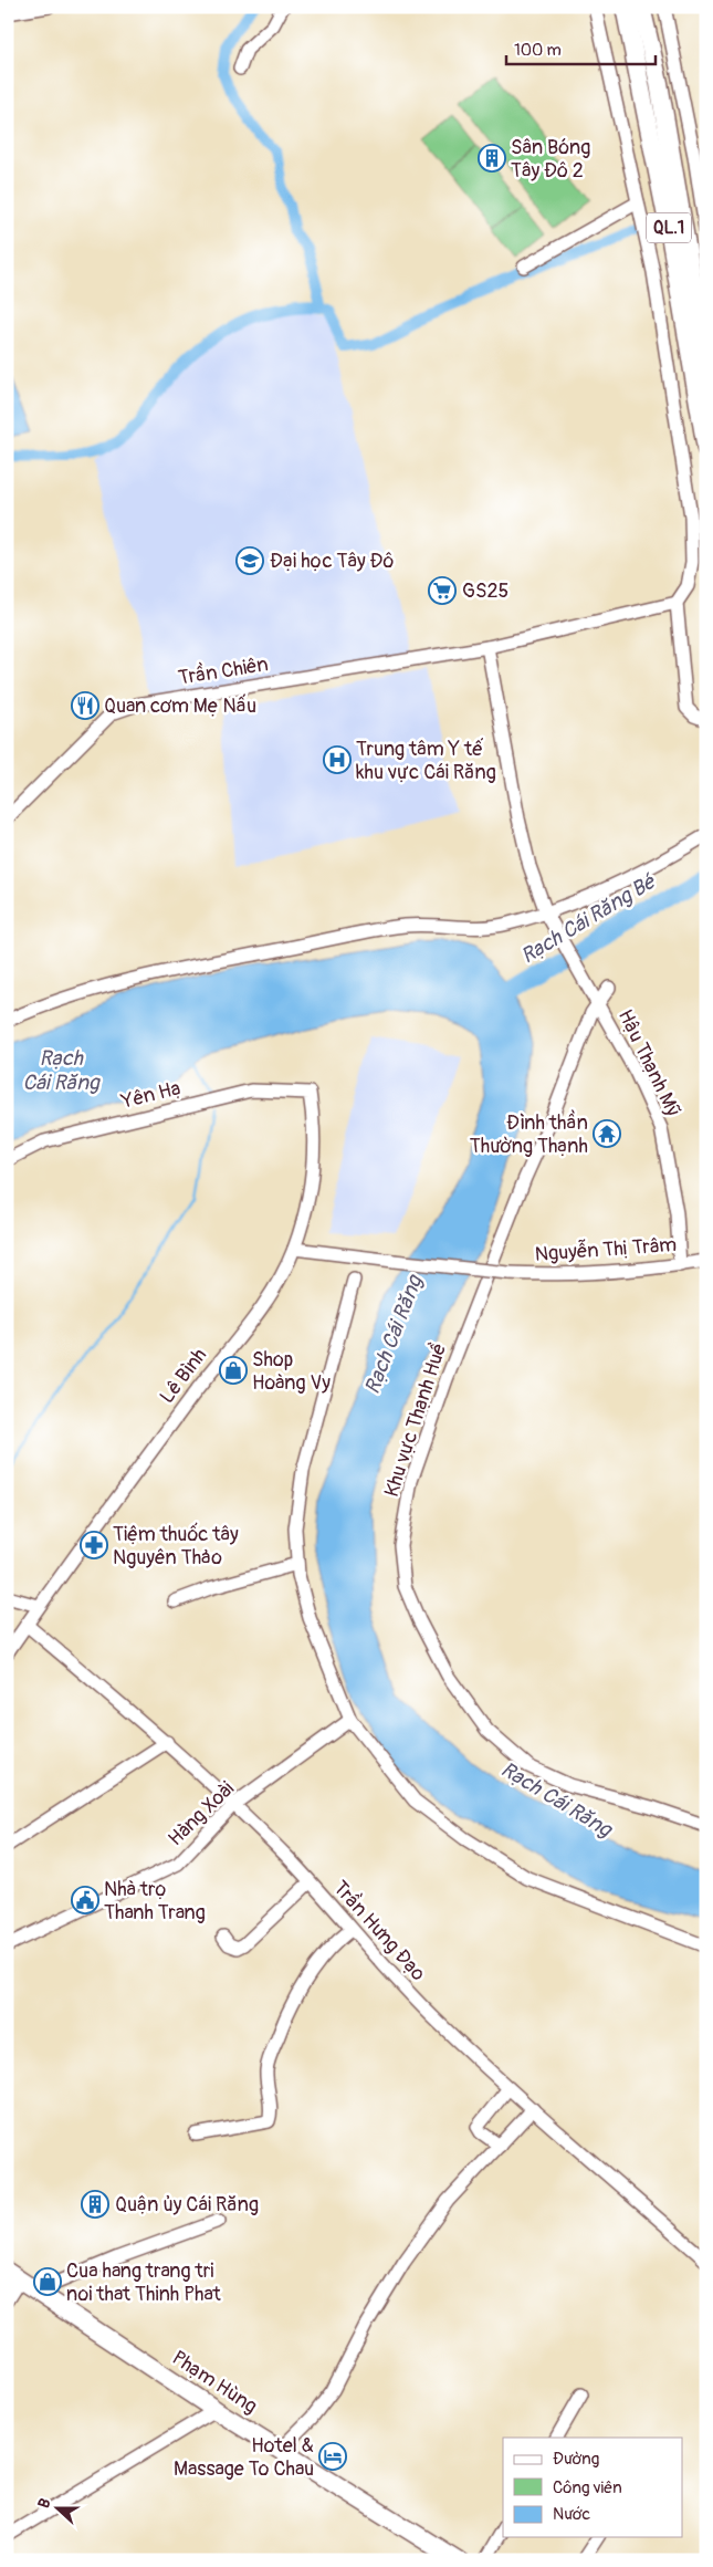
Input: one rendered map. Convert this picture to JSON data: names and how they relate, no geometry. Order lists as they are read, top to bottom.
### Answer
{
  "streets": {
    "highway": ["QL.1", "Phạm Hùng"],
    "street": [
      "Trần Chiên",
      "Hậu Thạnh Mỹ",
      "Yên Hạ",
      "Nguyễn Thị Trâm",
      "Lê Bình",
      "Khu vực Thạnh Huề",
      "Hàng Xoài",
      "Trần Hưng Đạo"
    ]
  },
  "crossings": [
    ["Hậu Thạnh Mỹ", "Nguyễn Thị Trâm"],
    ["Hậu Thạnh Mỹ", "Khu vực Thạnh Huề"],
    ["Yên Hạ", "Lê Bình"],
    ["Nguyễn Thị Trâm", "Lê Bình"],
    ["Lê Bình", "Trần Hưng Đạo"],
    ["Hàng Xoài", "Trần Hưng Đạo"]
  ],
  "water": ["Rạch Cái Răng Bé", "Rạch Cái Răng"],
  "places": {
    "building": ["Sân Bóng Tây Đô 2", "Quận ủy Cái Răng"],
    "school or university": ["Đại học Tây Đô"],
    "supermarket": ["GS25"],
    "restaurant": ["Quan cơm Mẹ Nấu"],
    "hospital": ["Trung tâm Y tế khu vực Cái Răng"],
    "temple": ["Đình thần Thường Thạnh"],
    "shop": ["Shop Hoàng Vy", "Cua hang trang tri noi that Thinh Phat"],
    "pharmacy": ["Tiệm thuốc tây Nguyên Thảo"],
    "public building": ["Nhà trọ Thanh Trang"],
    "hotel": ["Hotel & Massage To Chau"]
  },
  "legend": ["Đường", "Công viên", "Nước"],
  "scale_bar": "100 m",
  "north": "left"
}
